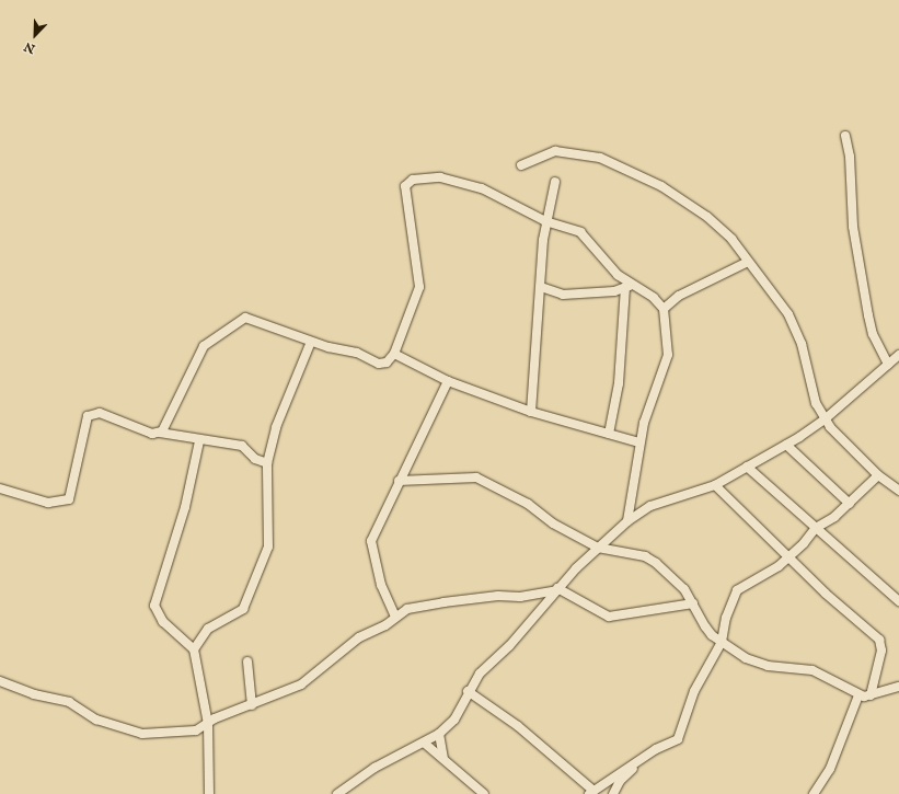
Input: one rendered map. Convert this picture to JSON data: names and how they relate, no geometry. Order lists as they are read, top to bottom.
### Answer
{
  "north": "bottom left"
}
